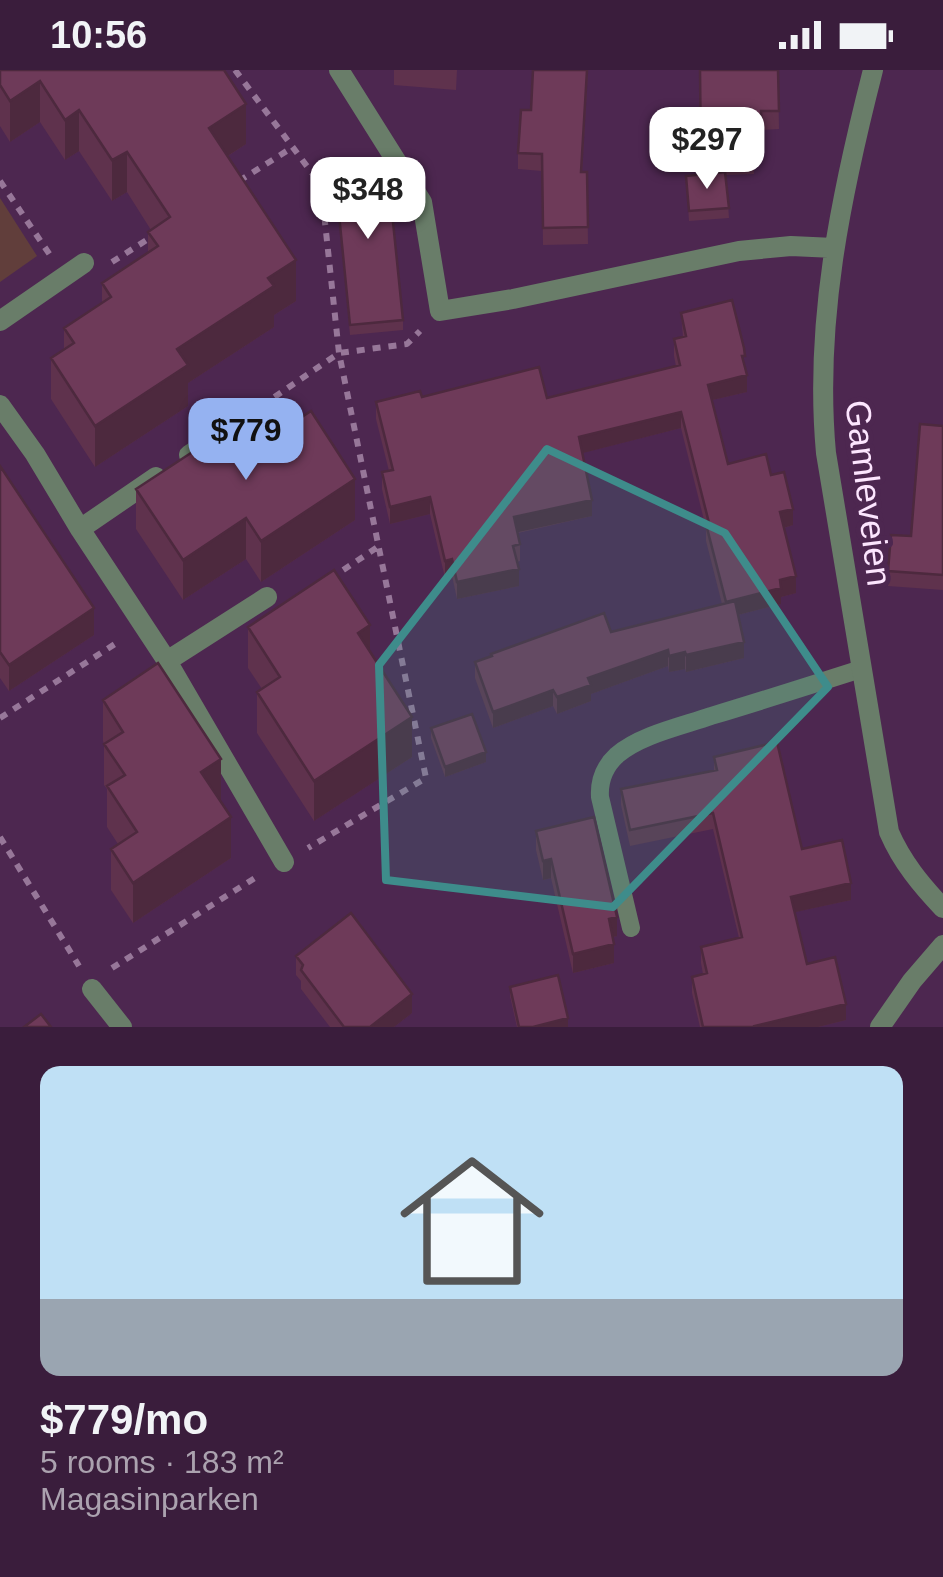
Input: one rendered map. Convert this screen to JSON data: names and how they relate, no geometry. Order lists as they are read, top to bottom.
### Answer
{
  "streets": {
    "street": ["Gamleveien"]
  },
  "page": {
    "status": "10:56",
    "price": ["$297", "$348", "$779"],
    "list": [
      {
        "name": "$779/mo",
        "note": "5 rooms · 183 m² · Magasinparken"
      }
    ]
  }
}
